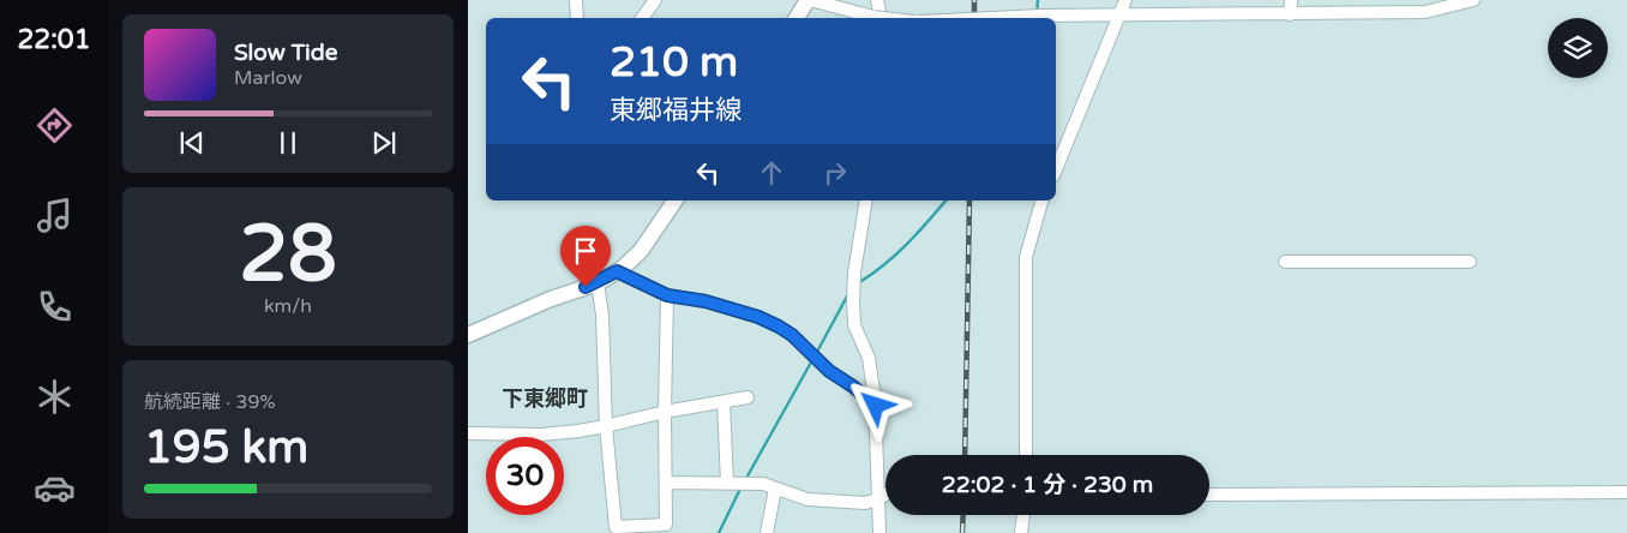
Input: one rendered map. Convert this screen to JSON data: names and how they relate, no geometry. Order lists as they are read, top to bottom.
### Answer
{
  "districts": ["下東郷町"],
  "page": {
    "tabs": "22:01",
    "turn": ["210 m", "東郷福井線"],
    "song": ["Slow Tide", "Marlow"],
    "tile": [
      ["28", "km/h"],
      ["航続距離 · 39%", "195 km"]
    ],
    "limit": "30",
    "trip": "22:02 · 1 分 · 230 m"
  }
}
